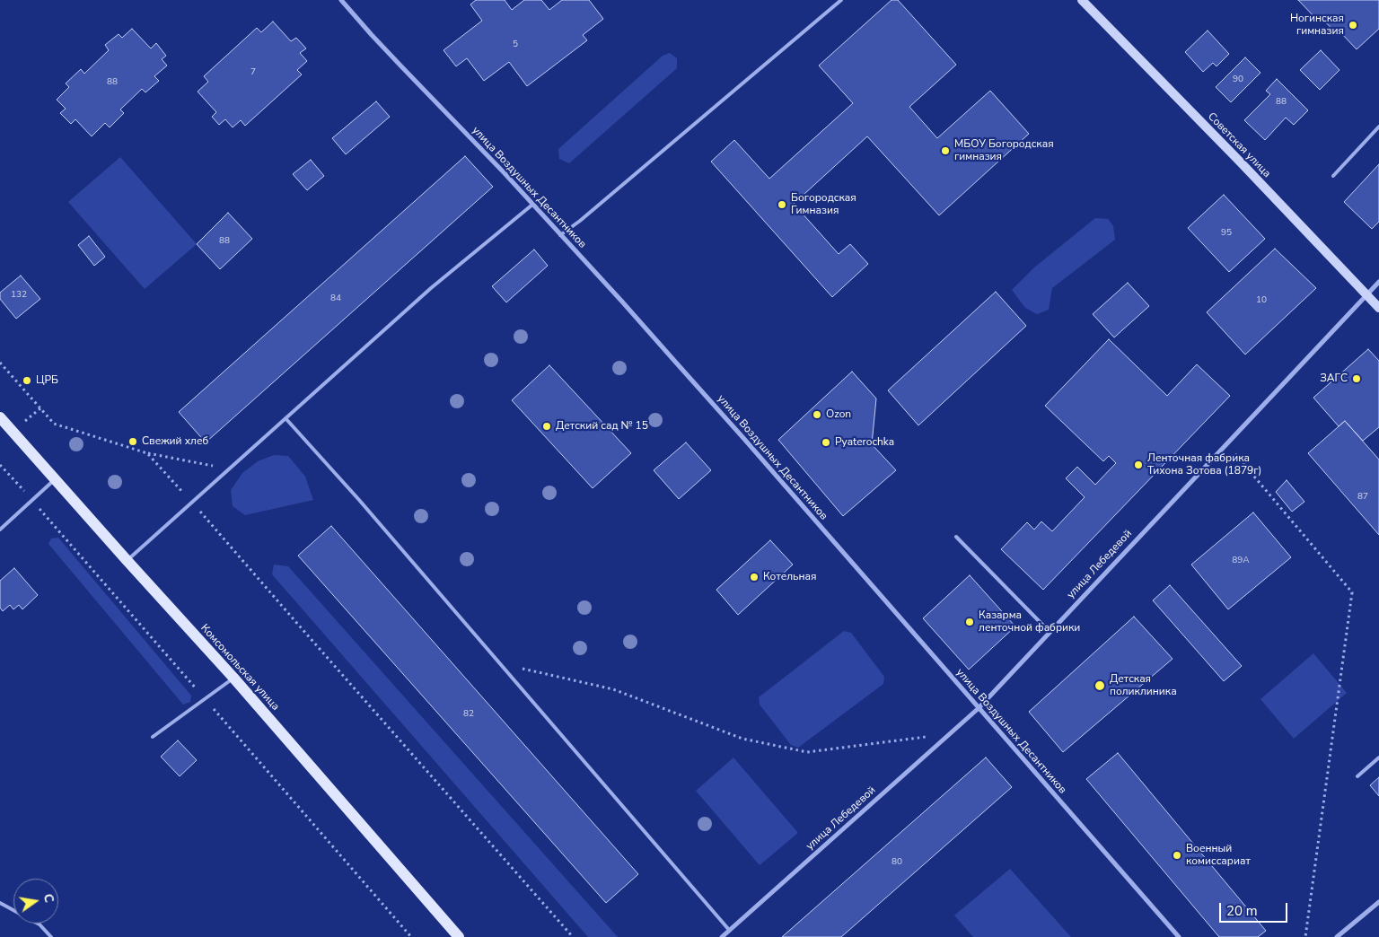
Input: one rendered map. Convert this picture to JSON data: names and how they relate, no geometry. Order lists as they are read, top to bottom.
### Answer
{
  "streets": {
    "main road": ["Комсомольская улица"],
    "street": ["Советская улица", "улица Воздушных Десантников", "улица Лебедевой"]
  },
  "crossings": [
    ["Советская улица", "улица Лебедевой"],
    ["улица Воздушных Десантников", "улица Лебедевой"]
  ],
  "places": [
    "Ногинская гимназия",
    "МБОУ Богородская гимназия",
    "Богородская Гимназия",
    "ЗАГС",
    "ЦРБ",
    "Ozon",
    "Детский сад № 15",
    "Свежий хлеб",
    "Pyaterochka",
    "Ленточная фабрика Тихона Зотова (1879г)",
    "Котельная",
    "Казарма ленточной фабрики",
    "Детская поликлиника",
    "Военный комиссариат"
  ],
  "house_numbers": [
    "5",
    "7",
    "90",
    "88",
    "88",
    "95",
    "88",
    "132",
    "84",
    "10",
    "87",
    "89А",
    "82",
    "80"
  ],
  "scale_bar": "20 m",
  "north": "right"
}
